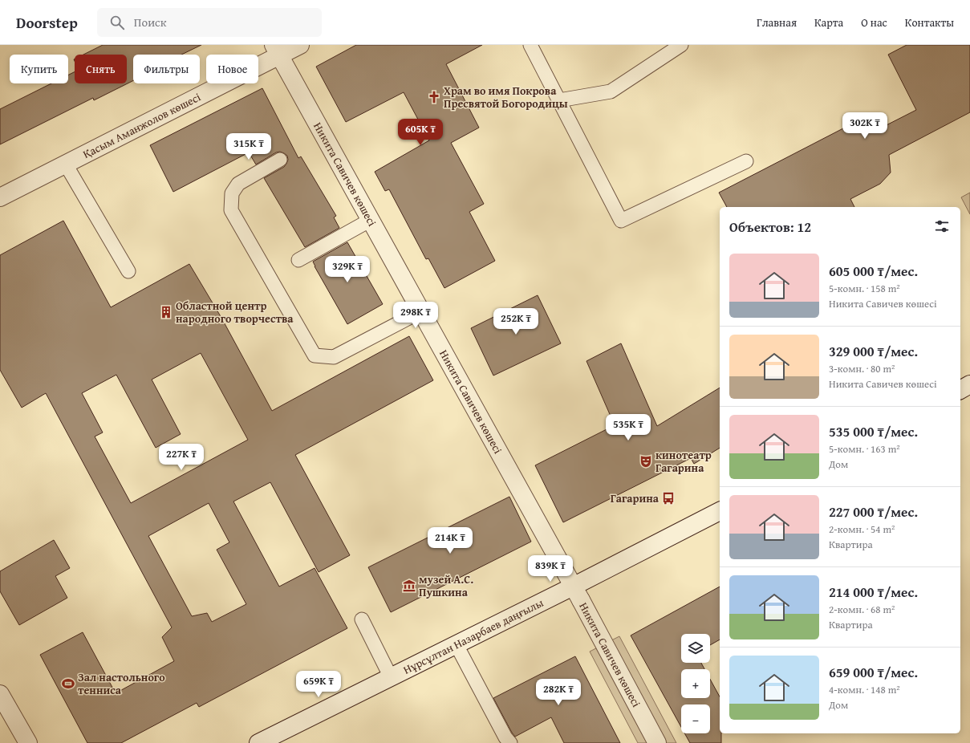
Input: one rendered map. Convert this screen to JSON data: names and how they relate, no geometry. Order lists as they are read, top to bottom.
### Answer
{
  "streets": {
    "street": ["Қасым Аманжолов көшесі", "Никита Савичев көшесі", "Нұрсұлтан Назарбаев даңғылы"]
  },
  "crossings": [
    ["Қасым Аманжолов көшесі", "Никита Савичев көшесі"],
    ["Никита Савичев көшесі", "Нұрсұлтан Назарбаев даңғылы"]
  ],
  "places": {
    "church": ["Храм во имя Покрова Пресвятой Богородицы"],
    "building": ["Областной центр народного творчества"],
    "theatre": ["кинотеатр Гагарина"],
    "bus stop": ["Гагарина"],
    "museum": ["музей А.С. Пушкина"],
    "sports": ["Зал настольного тенниса"]
  },
  "page": {
    "header": "Doorstep",
    "search": "Поиск",
    "nav": [
      "Главная",
      "Карта",
      "О нас",
      "Контакты"
    ],
    "chip": [
      "Купить",
      "Снять",
      "Фильтры",
      "Новое"
    ],
    "price": [
      "302K ₸",
      "605K ₸",
      "315K ₸",
      "329K ₸",
      "298K ₸",
      "252K ₸",
      "535K ₸",
      "227K ₸",
      "214K ₸",
      "839K ₸",
      "659K ₸",
      "282K ₸"
    ],
    "heading": "Объектов: 12",
    "list": [
      {
        "name": "605 000 ₸/мес.",
        "note": "5-комн. · 158 m² · Никита Савичев көшесі"
      },
      {
        "name": "329 000 ₸/мес.",
        "note": "3-комн. · 80 m² · Никита Савичев көшесі"
      },
      {
        "name": "535 000 ₸/мес.",
        "note": "5-комн. · 163 m² · Дом"
      },
      {
        "name": "227 000 ₸/мес.",
        "note": "2-комн. · 54 m² · Квартира"
      },
      {
        "name": "214 000 ₸/мес.",
        "note": "2-комн. · 68 m² · Квартира"
      },
      {
        "name": "659 000 ₸/мес.",
        "note": "4-комн. · 148 m² · Дом"
      }
    ],
    "map_buttons": ["+", "−"]
  }
}
